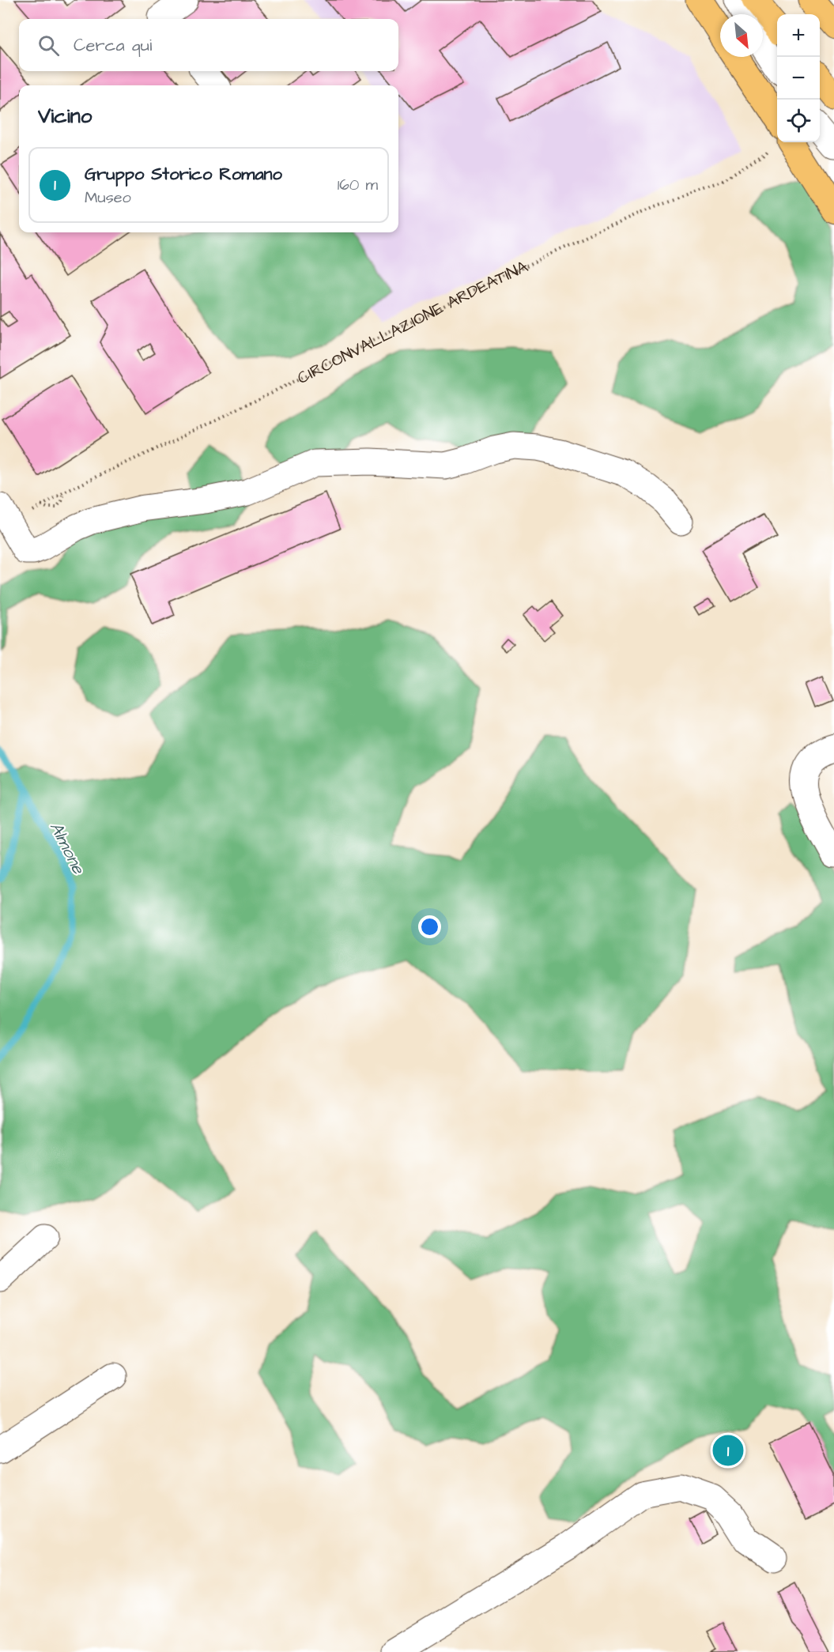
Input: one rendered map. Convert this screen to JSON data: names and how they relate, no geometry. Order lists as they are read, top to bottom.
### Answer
{
  "streets": {
    "path": ["CIRCONVALLAZIONE ARDEATINA"]
  },
  "water": ["Almone"],
  "north": "bottom right",
  "page": {
    "map_buttons": ["+", "−"],
    "search": "Cerca qui",
    "heading": "Vicino",
    "list": [
      {
        "mark": "1",
        "name": "Gruppo Storico Romano",
        "note": "Museo",
        "value": "160 m"
      }
    ],
    "pins": "1"
  }
}
